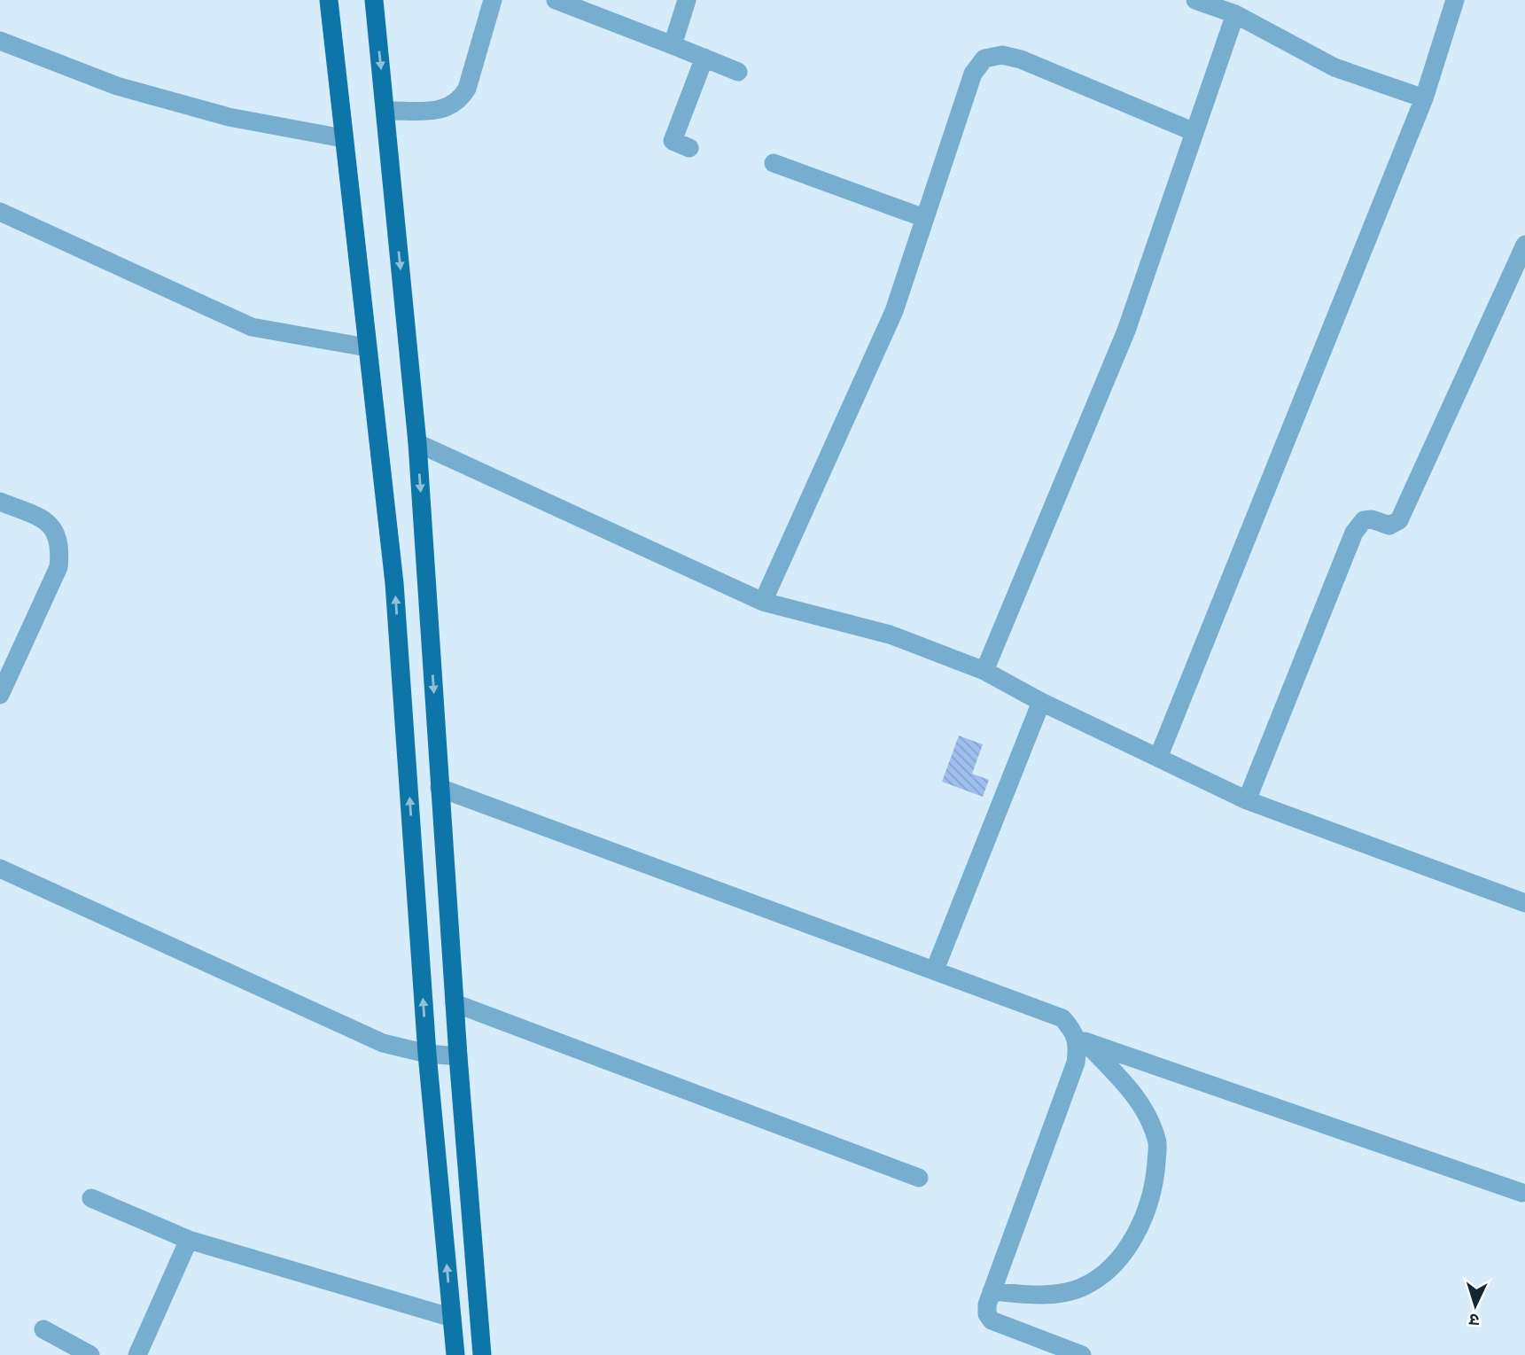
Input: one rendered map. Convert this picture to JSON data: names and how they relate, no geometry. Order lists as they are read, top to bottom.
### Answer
{
  "north": "bottom"
}
